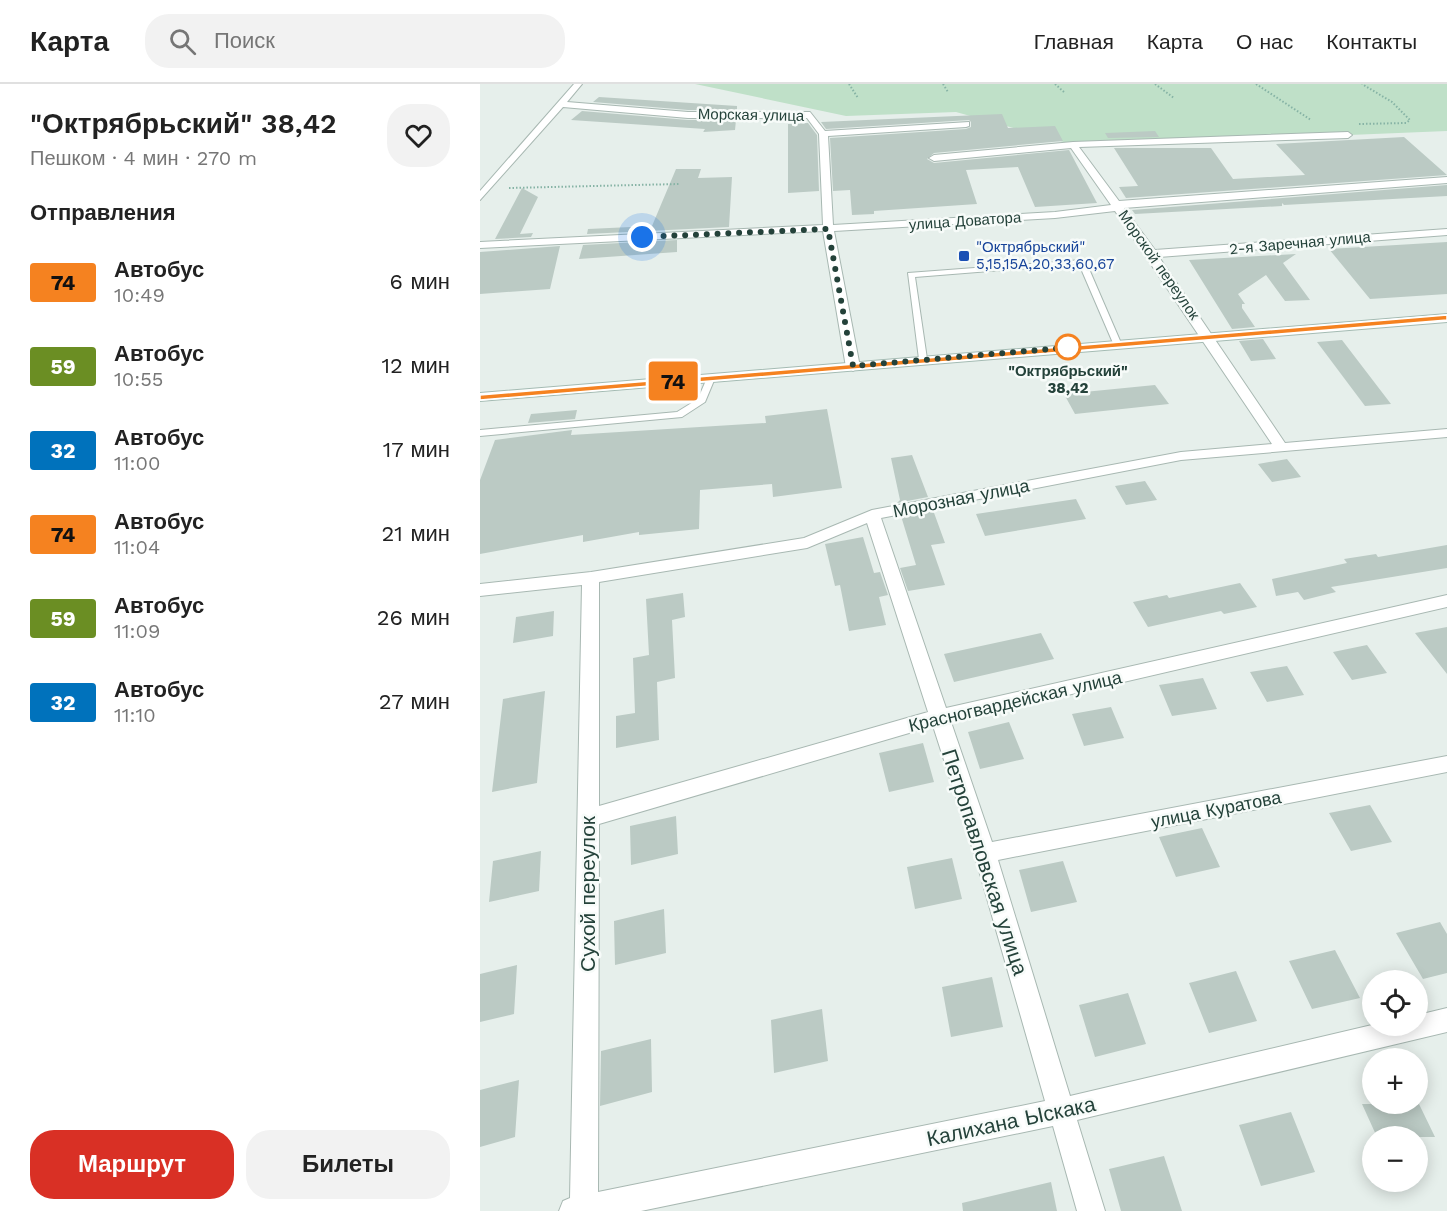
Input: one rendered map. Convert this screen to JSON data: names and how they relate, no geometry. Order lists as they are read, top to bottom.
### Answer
{
  "streets": {
    "street": [
      "Морская улица",
      "улица Доватора",
      "2-я Заречная улица",
      "Морской переулок",
      "Морозная улица",
      "Красногвардейская улица",
      "улица Куратова",
      "Петропавловская улица",
      "Сухой переулок",
      "Калихана Ыскака"
    ]
  },
  "crossings": [
    ["улица Доватора", "Морской переулок"],
    ["2-я Заречная улица", "Морской переулок"],
    ["Морской переулок", "Морозная улица"],
    ["Морозная улица", "Петропавловская улица"],
    ["Морозная улица", "Сухой переулок"],
    ["Красногвардейская улица", "Петропавловская улица"],
    ["Красногвардейская улица", "Сухой переулок"],
    ["улица Куратова", "Петропавловская улица"],
    ["Петропавловская улица", "Калихана Ыскака"],
    ["Сухой переулок", "Калихана Ыскака"]
  ],
  "places": {
    "transit": ["\"Октрябрьский\" 5,15,15А,20,33,60,67"],
    "other": ["\"Октрябрьский\" 38,42"]
  },
  "lines": ["bus line 74"],
  "page": {
    "header": "Карта",
    "search": "Поиск",
    "nav": [
      "Главная",
      "Карта",
      "О нас",
      "Контакты"
    ],
    "heading": [
      ["\"Октрябрьский\" 38,42", "Пешком · 4 мин · 270 m"],
      "Отправления"
    ],
    "on_map": "74",
    "list": [
      {
        "mark": "74",
        "name": "Автобус",
        "note": "10:49",
        "value": "6 мин"
      },
      {
        "mark": "59",
        "name": "Автобус",
        "note": "10:55",
        "value": "12 мин"
      },
      {
        "mark": "32",
        "name": "Автобус",
        "note": "11:00",
        "value": "17 мин"
      },
      {
        "mark": "74",
        "name": "Автобус",
        "note": "11:04",
        "value": "21 мин"
      },
      {
        "mark": "59",
        "name": "Автобус",
        "note": "11:09",
        "value": "26 мин"
      },
      {
        "mark": "32",
        "name": "Автобус",
        "note": "11:10",
        "value": "27 мин"
      }
    ],
    "map_buttons": ["+", "−"],
    "buttons": ["Маршрут", "Билеты"]
  }
}
